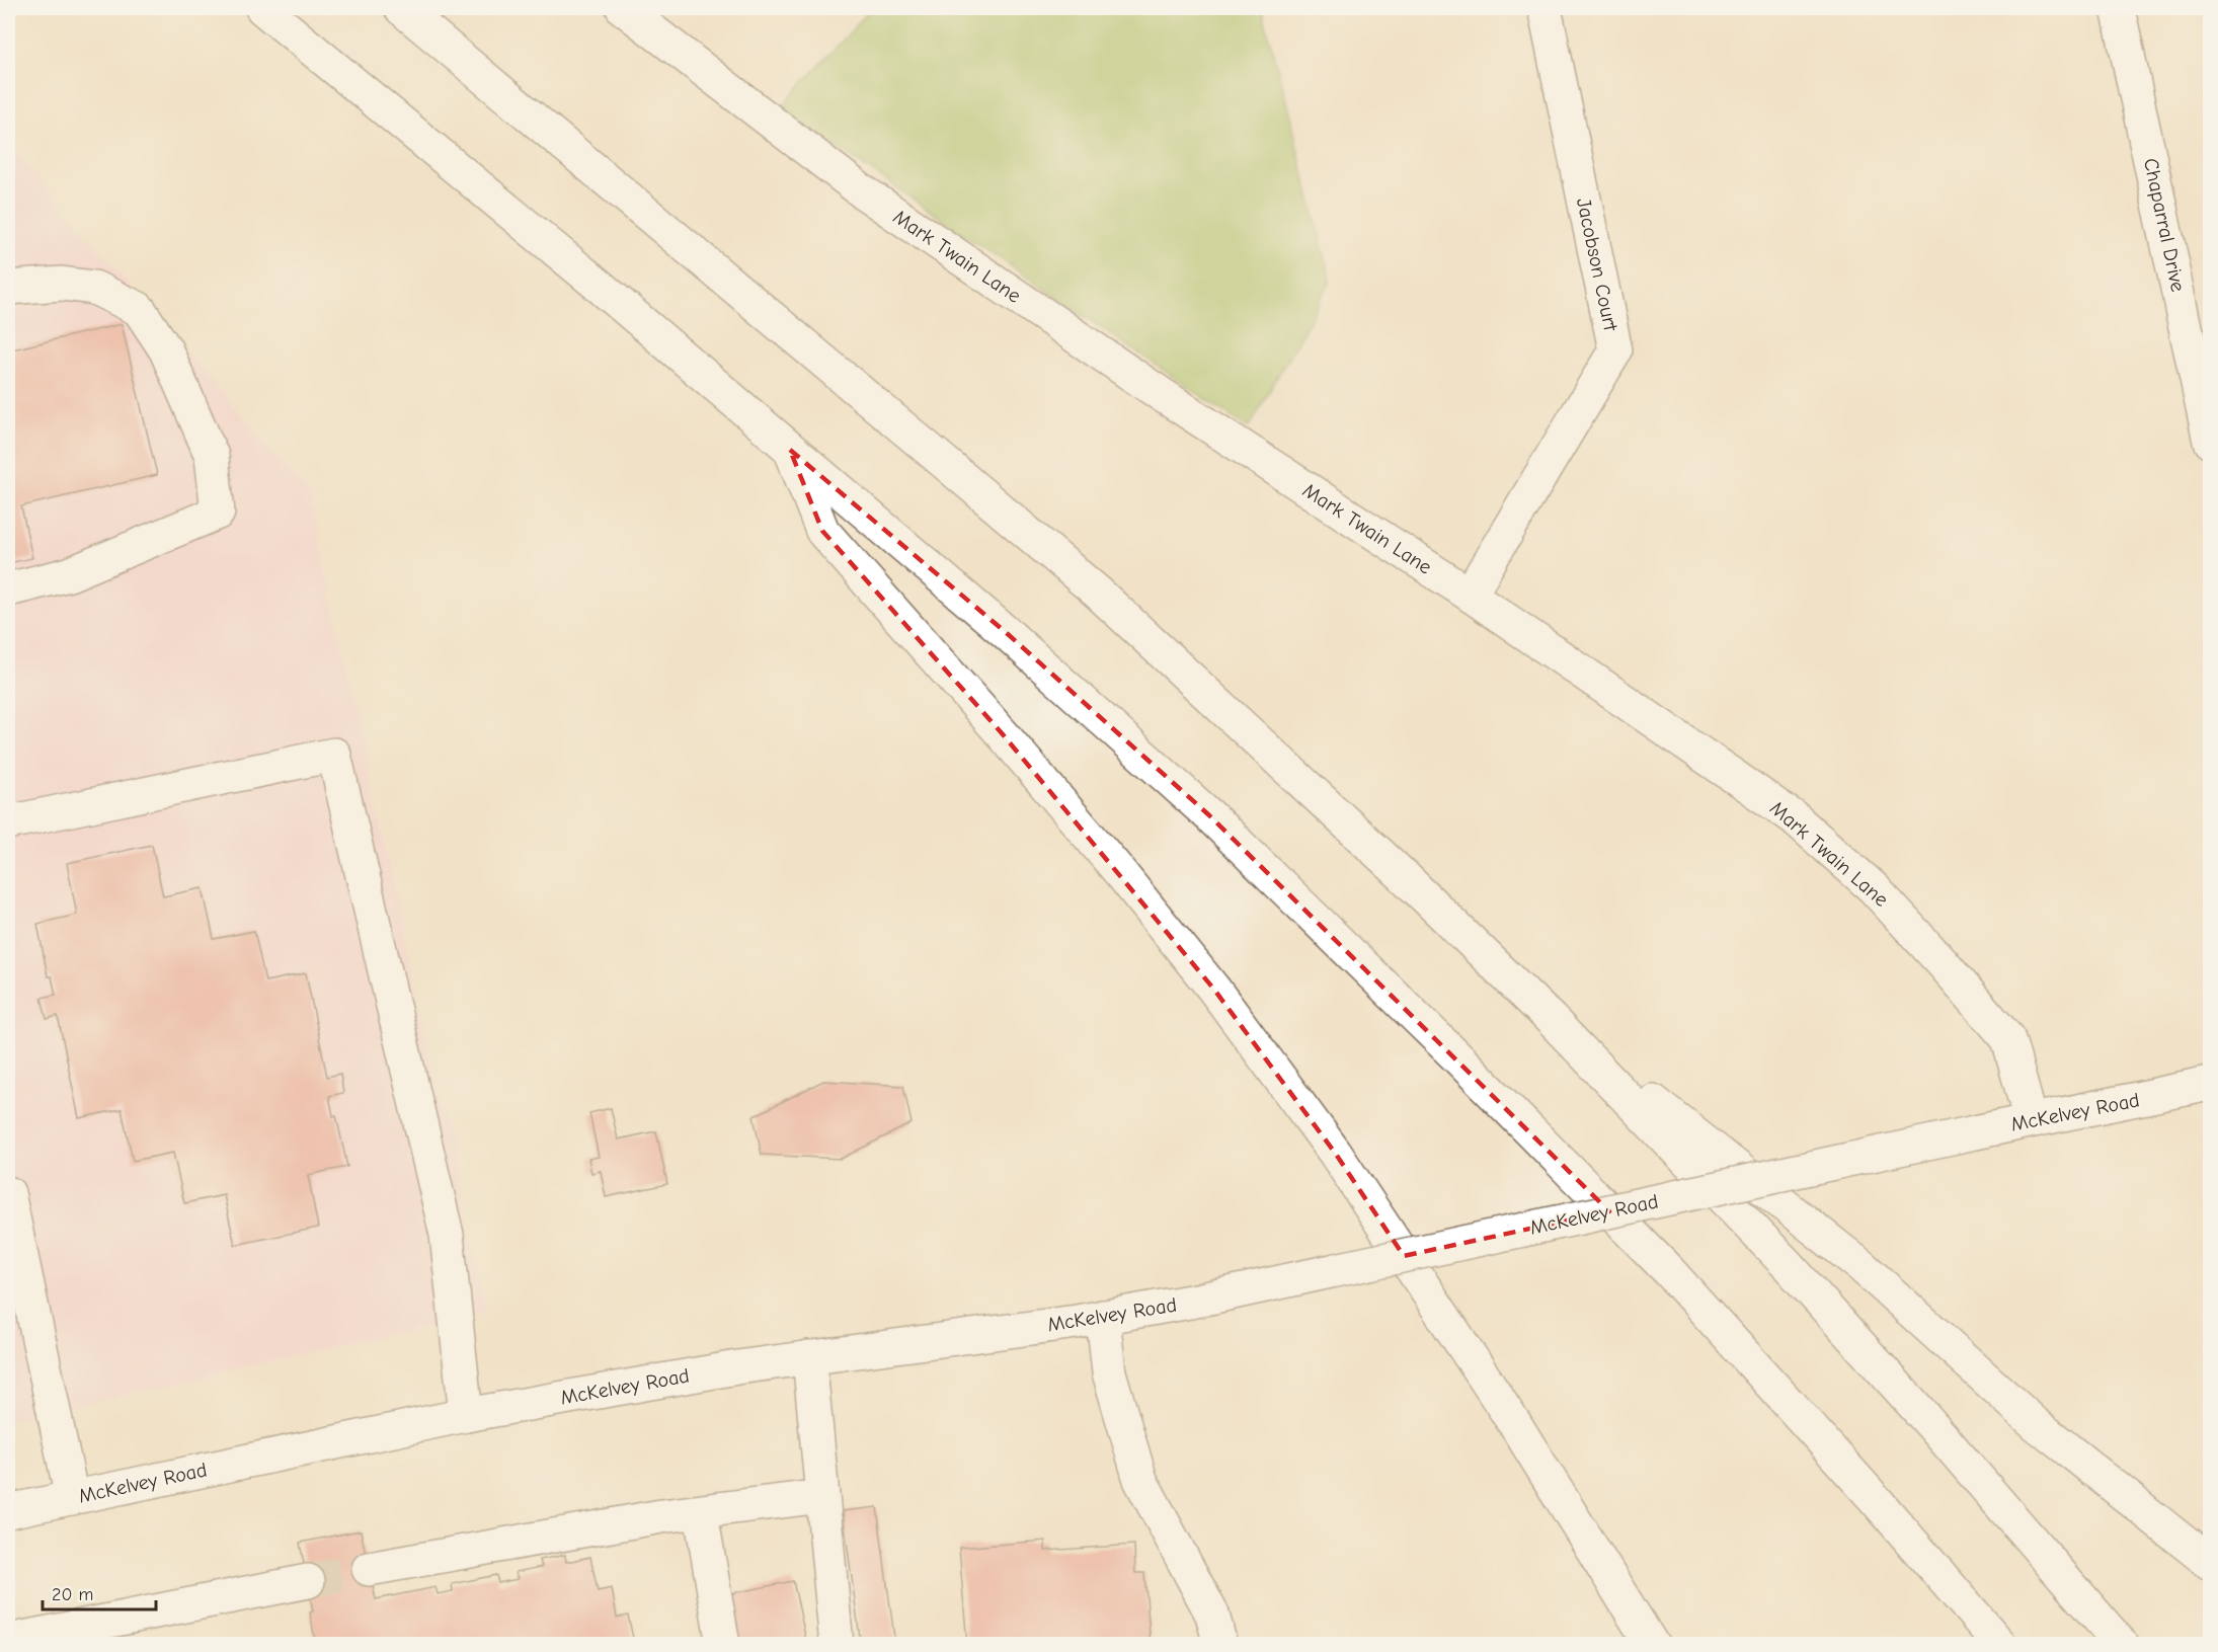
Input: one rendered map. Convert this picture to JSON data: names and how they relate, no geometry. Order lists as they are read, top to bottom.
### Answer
{
  "streets": {
    "main road": [
      "Chaparral Drive",
      "Mark Twain Lane",
      "Jacobson Court",
      "McKelvey Road"
    ]
  },
  "crossings": [
    ["Mark Twain Lane", "Jacobson Court"],
    ["Mark Twain Lane", "McKelvey Road"]
  ],
  "scale_bar": "20 m"
}
